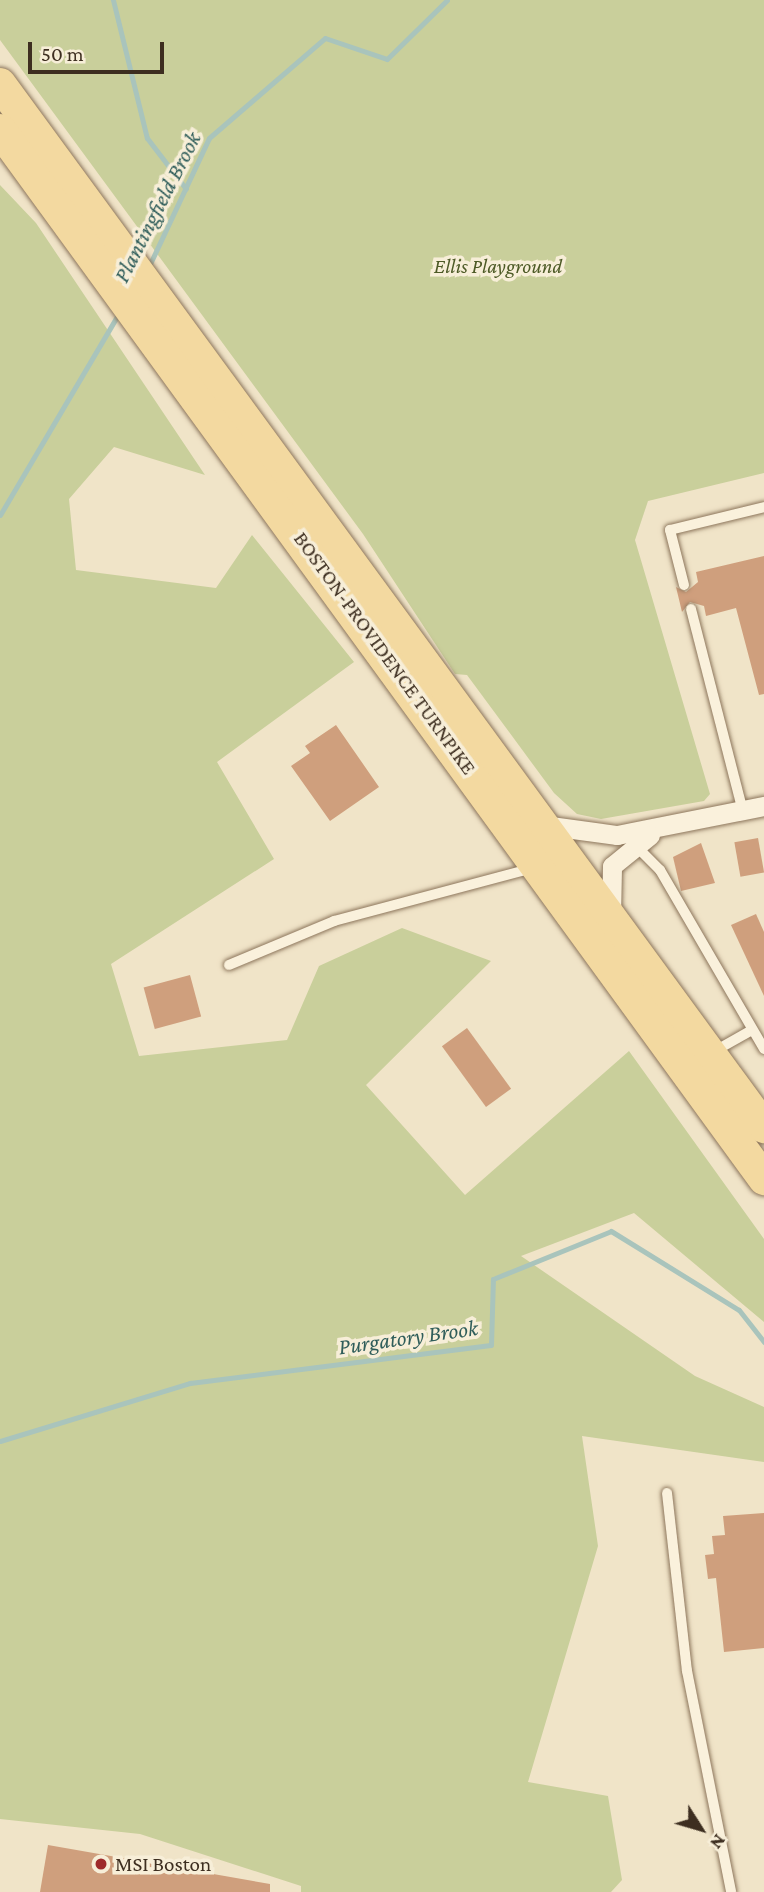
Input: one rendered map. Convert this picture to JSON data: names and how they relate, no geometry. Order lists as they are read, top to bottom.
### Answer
{
  "streets": {
    "main road": ["BOSTON-PROVIDENCE TURNPIKE"]
  },
  "water": ["Plantingfield Brook", "Purgatory Brook"],
  "parks": ["Ellis Playground"],
  "places": ["MSI Boston"],
  "scale_bar": "50 m",
  "north": "bottom right"
}
